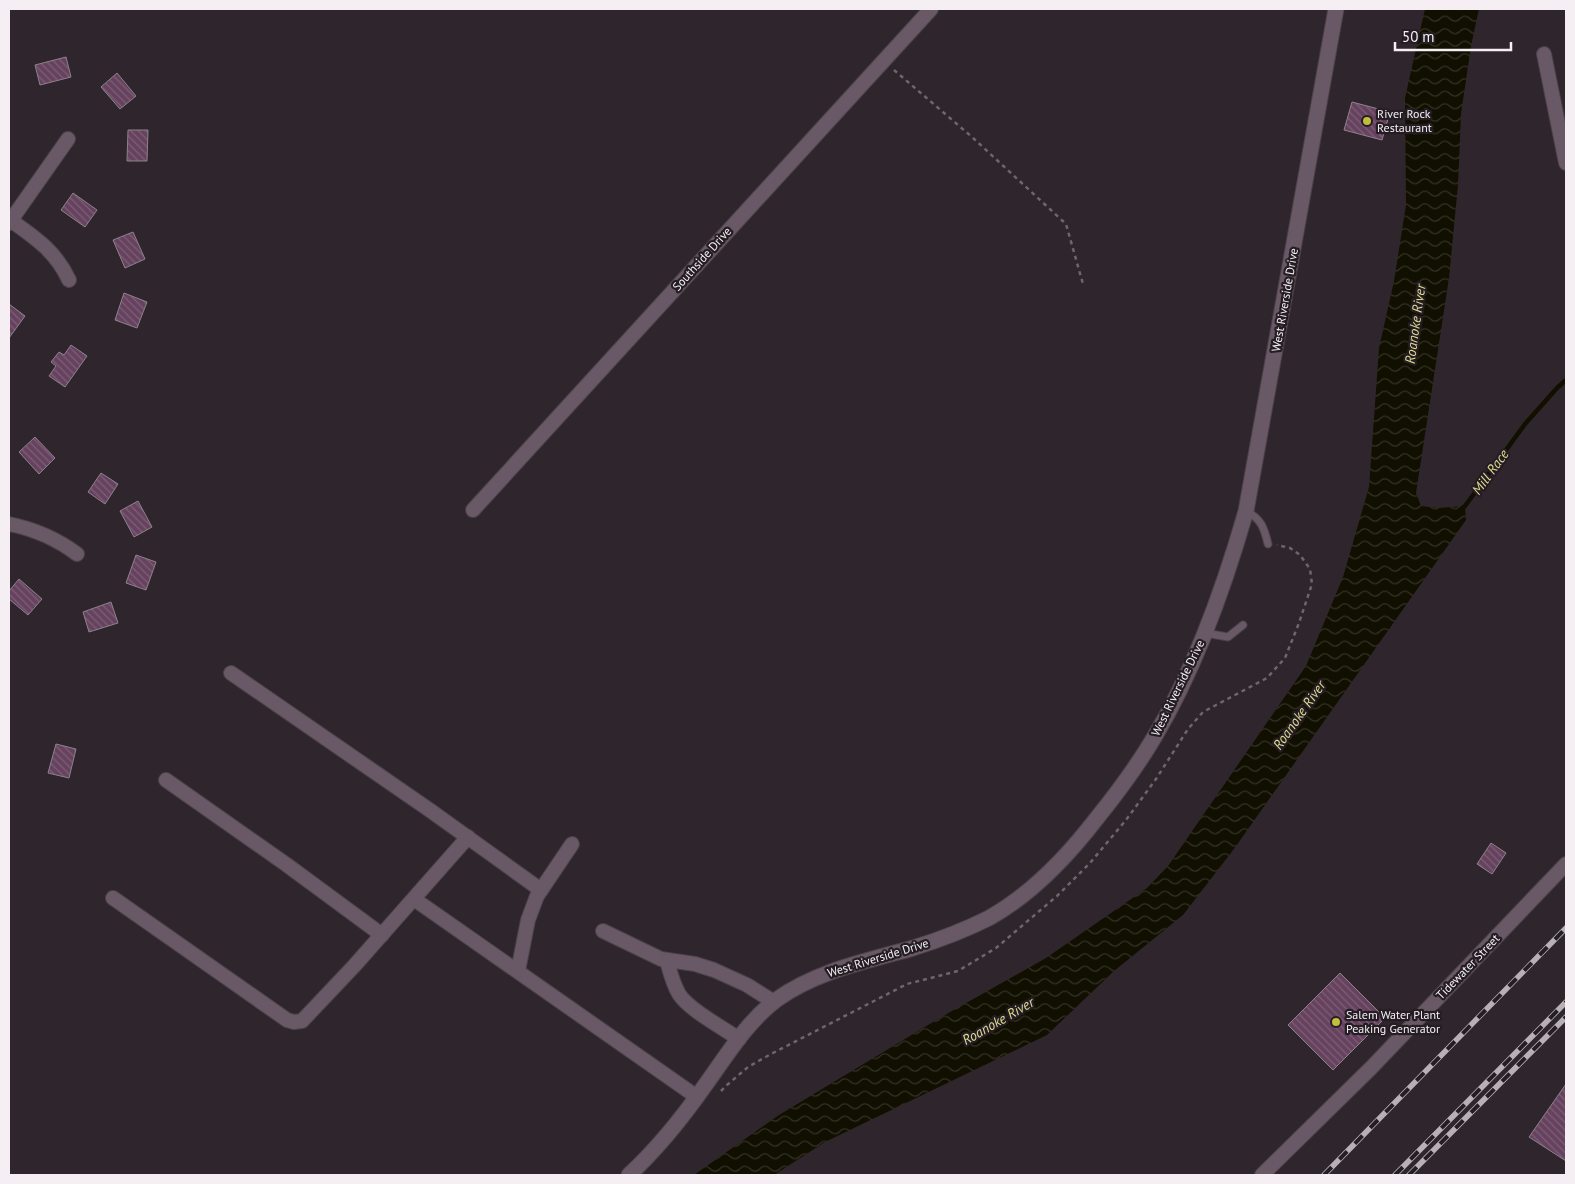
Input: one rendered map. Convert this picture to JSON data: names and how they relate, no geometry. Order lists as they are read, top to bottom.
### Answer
{
  "streets": {
    "street": ["Southside Drive", "West Riverside Drive", "Tidewater Street"]
  },
  "water": ["Roanoke River", "Mill Race"],
  "places": ["River Rock Restaurant", "Salem Water Plant Peaking Generator"],
  "scale_bar": "50 m"
}
